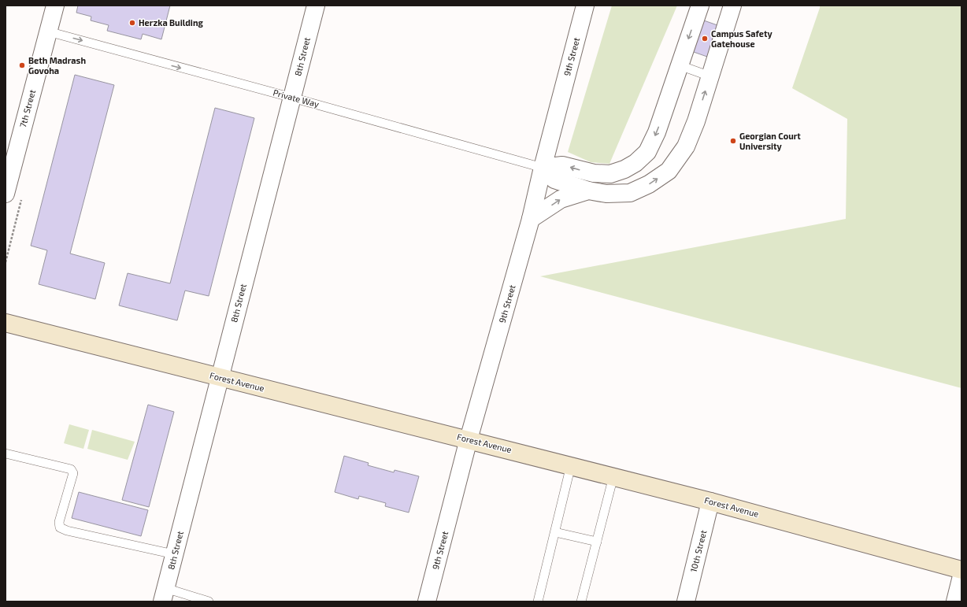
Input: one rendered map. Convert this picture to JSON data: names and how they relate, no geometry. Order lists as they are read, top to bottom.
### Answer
{
  "streets": {
    "street": [
      "8th Street",
      "9th Street",
      "7th Street",
      "Forest Avenue",
      "10th Street"
    ],
    "lane": ["Private Way"]
  },
  "crossings": [
    ["8th Street", "Private Way"],
    ["8th Street", "Forest Avenue"],
    ["9th Street", "Private Way"],
    ["9th Street", "Forest Avenue"],
    ["Private Way", "7th Street"],
    ["Forest Avenue", "10th Street"]
  ],
  "one_way": ["Private Way"],
  "places": [
    "Herzka Building",
    "Campus Safety Gatehouse",
    "Beth Madrash Govoha",
    "Georgian Court University"
  ]
}
